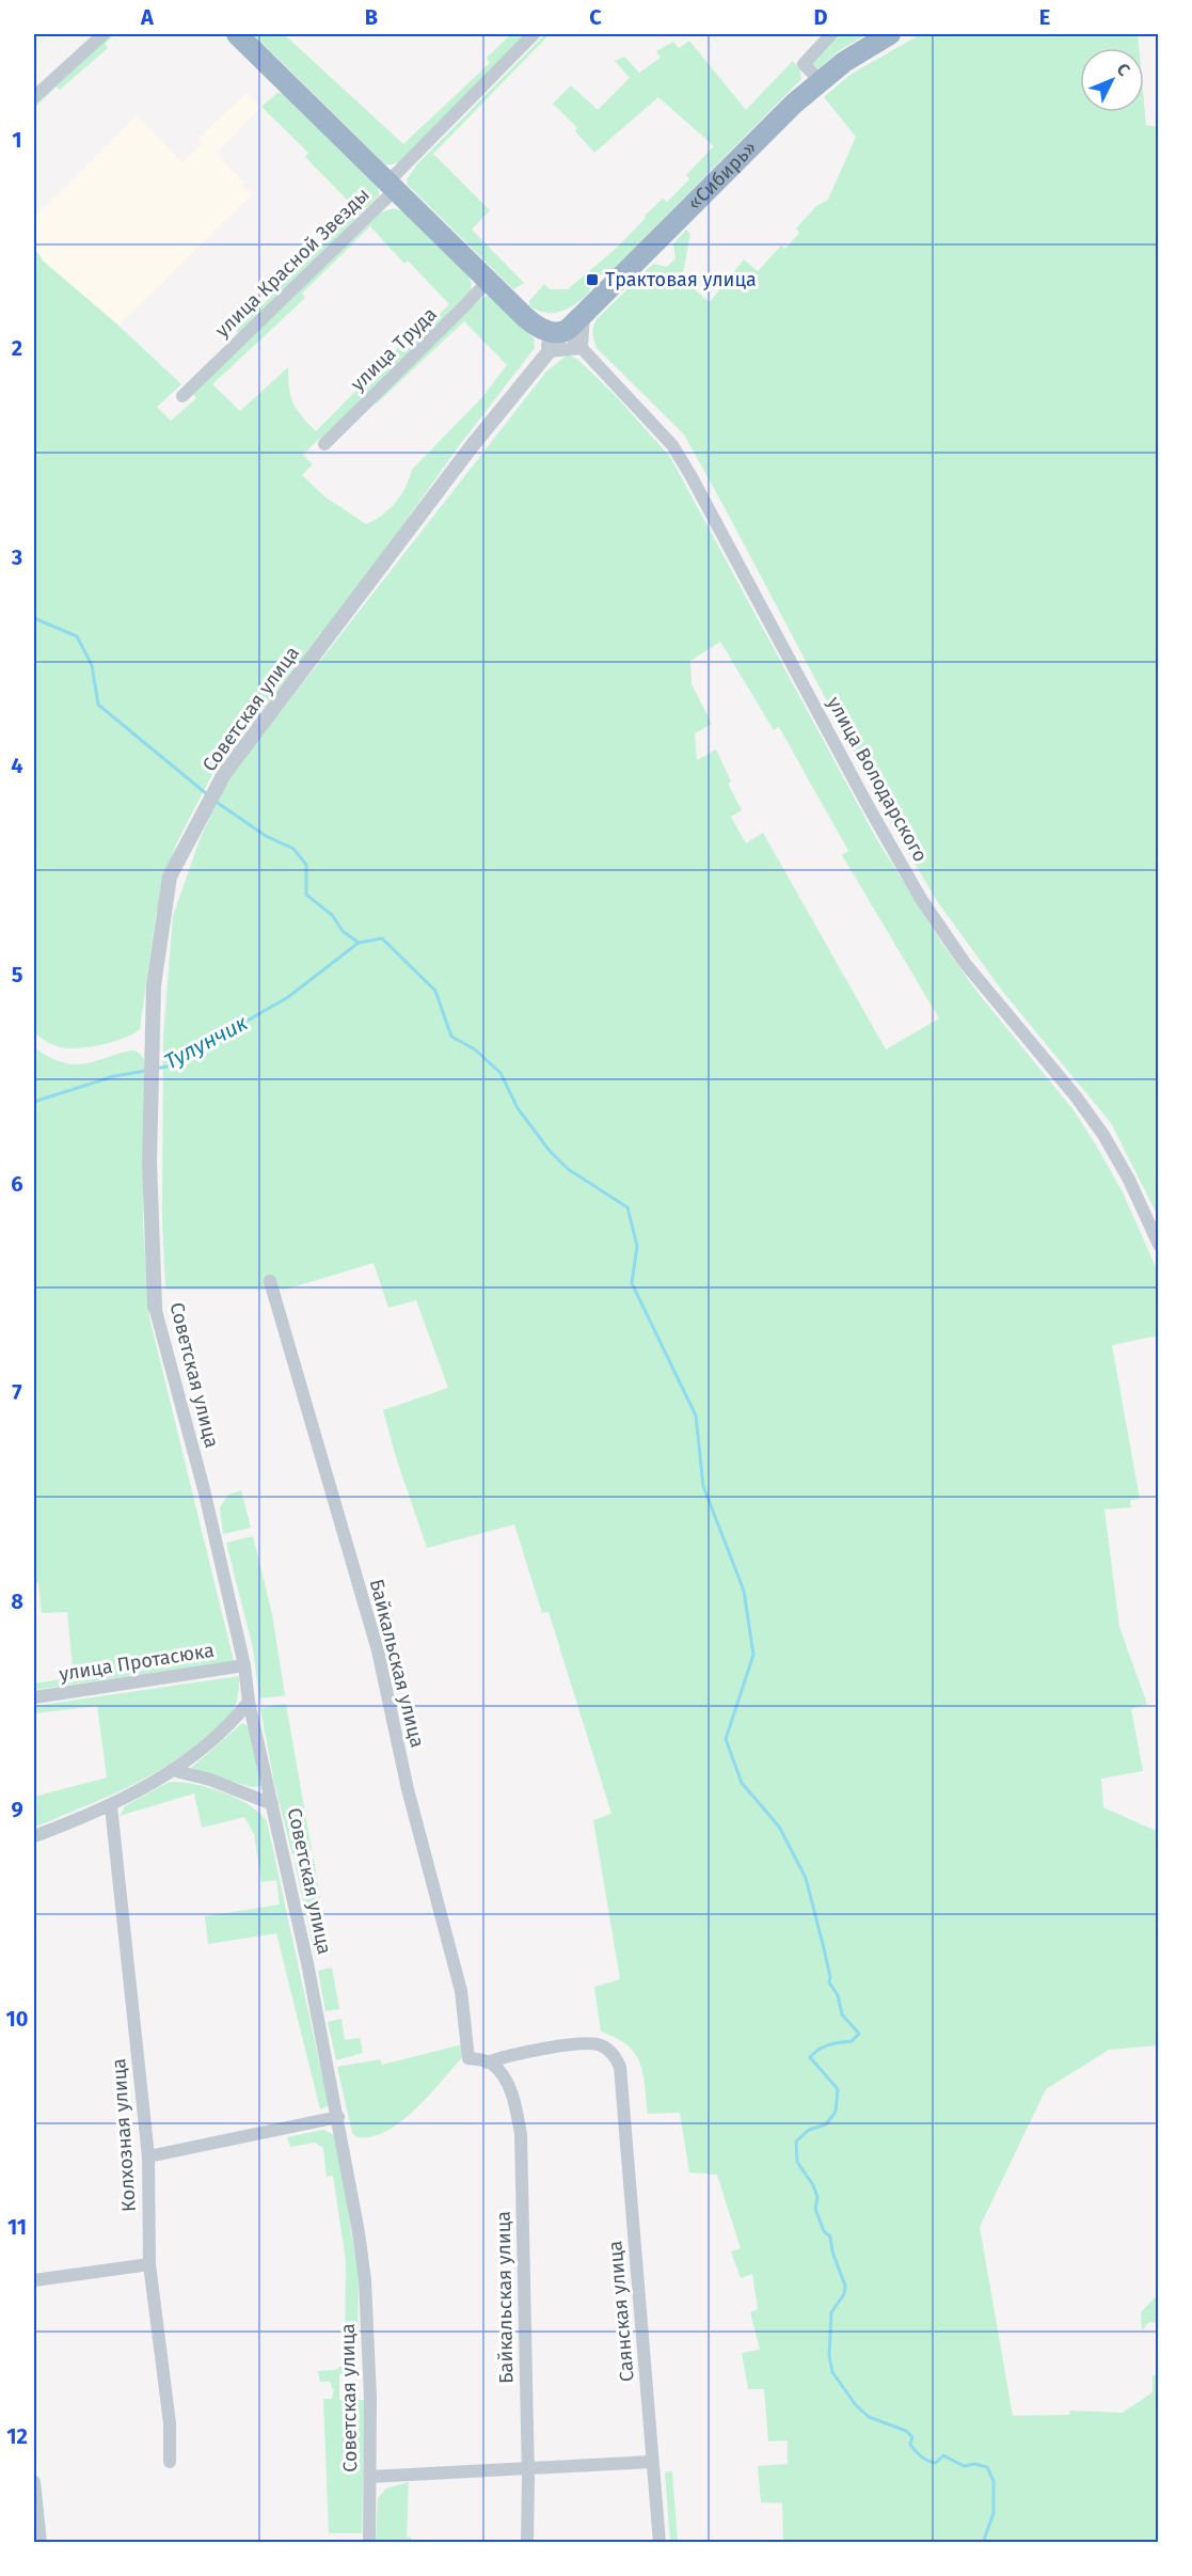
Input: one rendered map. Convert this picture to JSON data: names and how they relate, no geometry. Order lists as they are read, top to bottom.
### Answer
{
  "streets": {
    "highway": ["«Сибирь»"],
    "street": [
      "улица Красной Звезды",
      "улица Труда",
      "Советская улица",
      "улица Володарского",
      "улица Протасюка",
      "Байкальская улица",
      "Колхозная улица",
      "Саянская улица"
    ]
  },
  "crossings": [
    ["«Сибирь»", "Советская улица"],
    ["«Сибирь»", "улица Володарского"],
    ["Советская улица", "улица Володарского"],
    ["Советская улица", "улица Протасюка"],
    ["Байкальская улица", "Саянская улица"]
  ],
  "water": ["Тулунчик"],
  "places": {
    "transit": ["Трактовая улица"]
  },
  "north": "top right",
  "grid": {
    "columns": [
      "A",
      "B",
      "C",
      "D",
      "E"
    ],
    "rows": [
      "1",
      "2",
      "3",
      "4",
      "5",
      "6",
      "7",
      "8",
      "9",
      "10",
      "11",
      "12"
    ]
  }
}
